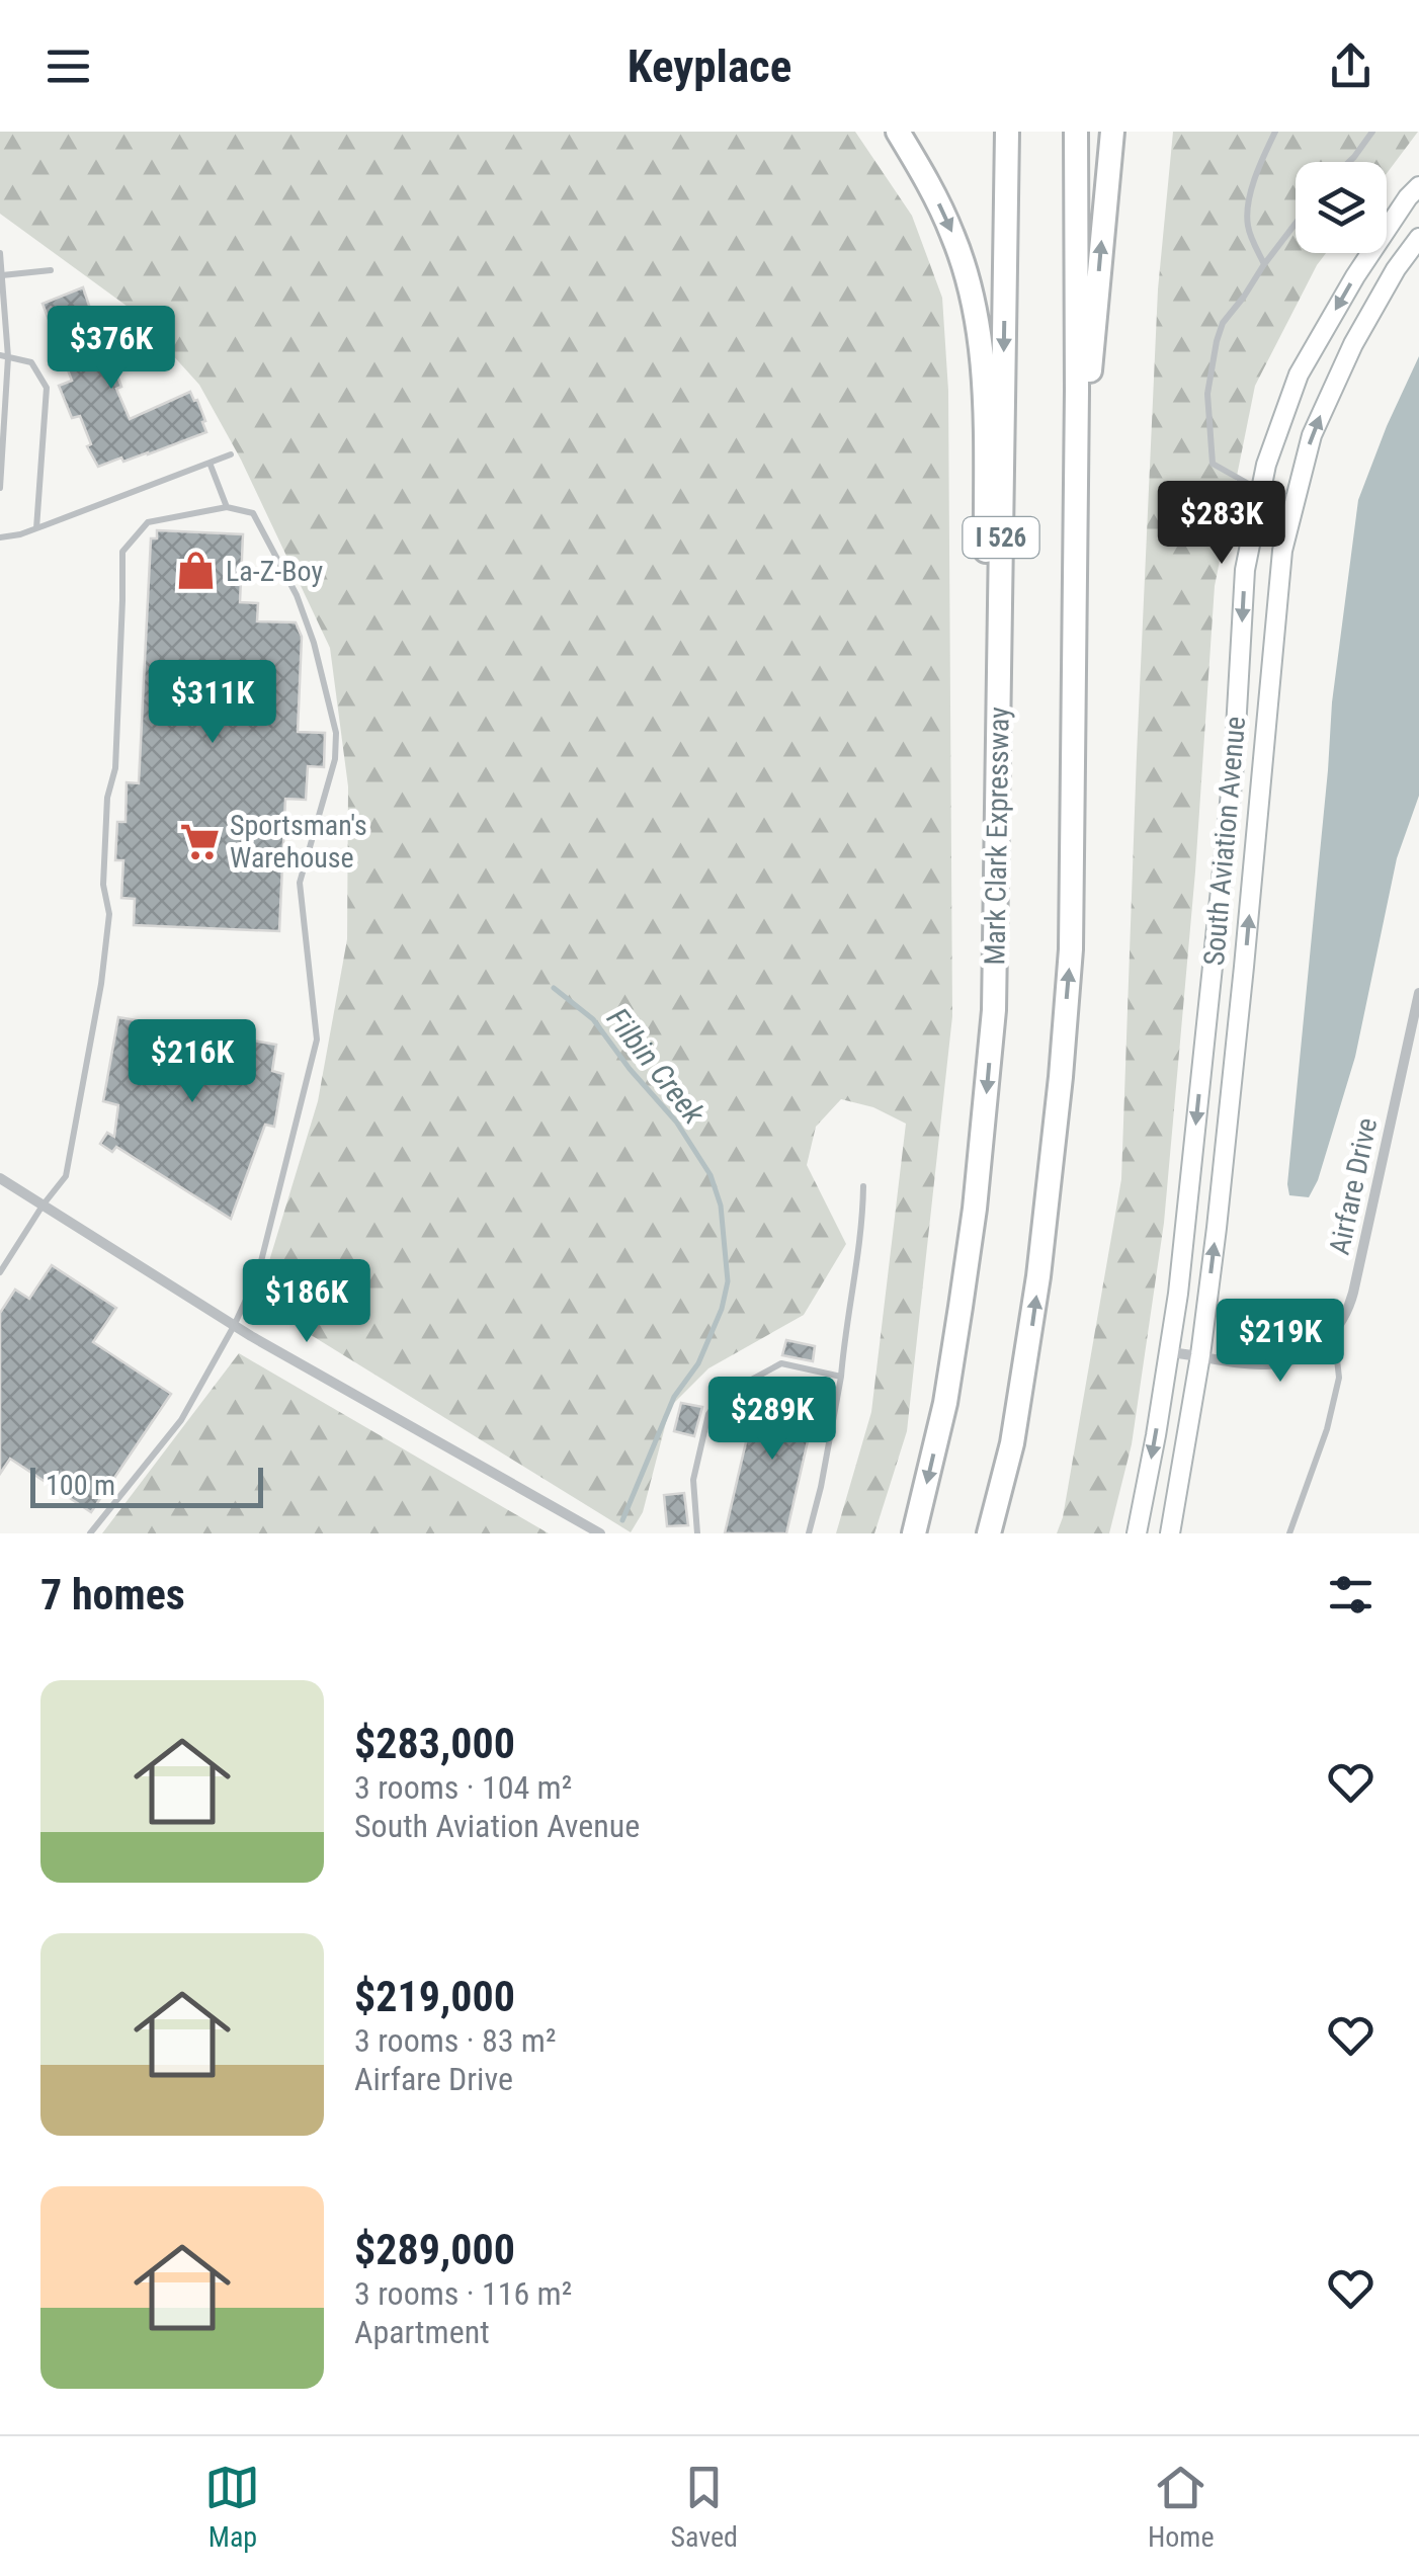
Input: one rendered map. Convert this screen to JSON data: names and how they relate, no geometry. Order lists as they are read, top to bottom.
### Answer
{
  "streets": {
    "highway": ["I 526", "Mark Clark Expressway"],
    "street": ["South Aviation Avenue", "Airfare Drive"]
  },
  "water": ["Filbin Creek"],
  "places": {
    "shop": ["La-Z-Boy"],
    "supermarket": ["Sportsman's Warehouse"]
  },
  "scale_bar": "100 m",
  "page": {
    "header": "Keyplace",
    "price": [
      "$376K",
      "$283K",
      "$311K",
      "$216K",
      "$186K",
      "$219K",
      "$289K"
    ],
    "scale": "100 m",
    "heading": "7 homes",
    "list": [
      {
        "name": "$283,000",
        "note": "3 rooms · 104 m² · South Aviation Avenue"
      },
      {
        "name": "$219,000",
        "note": "3 rooms · 83 m² · Airfare Drive"
      },
      {
        "name": "$289,000",
        "note": "3 rooms · 116 m² · Apartment"
      }
    ],
    "tabs": ["Map", "Saved", "Home"]
  }
}
